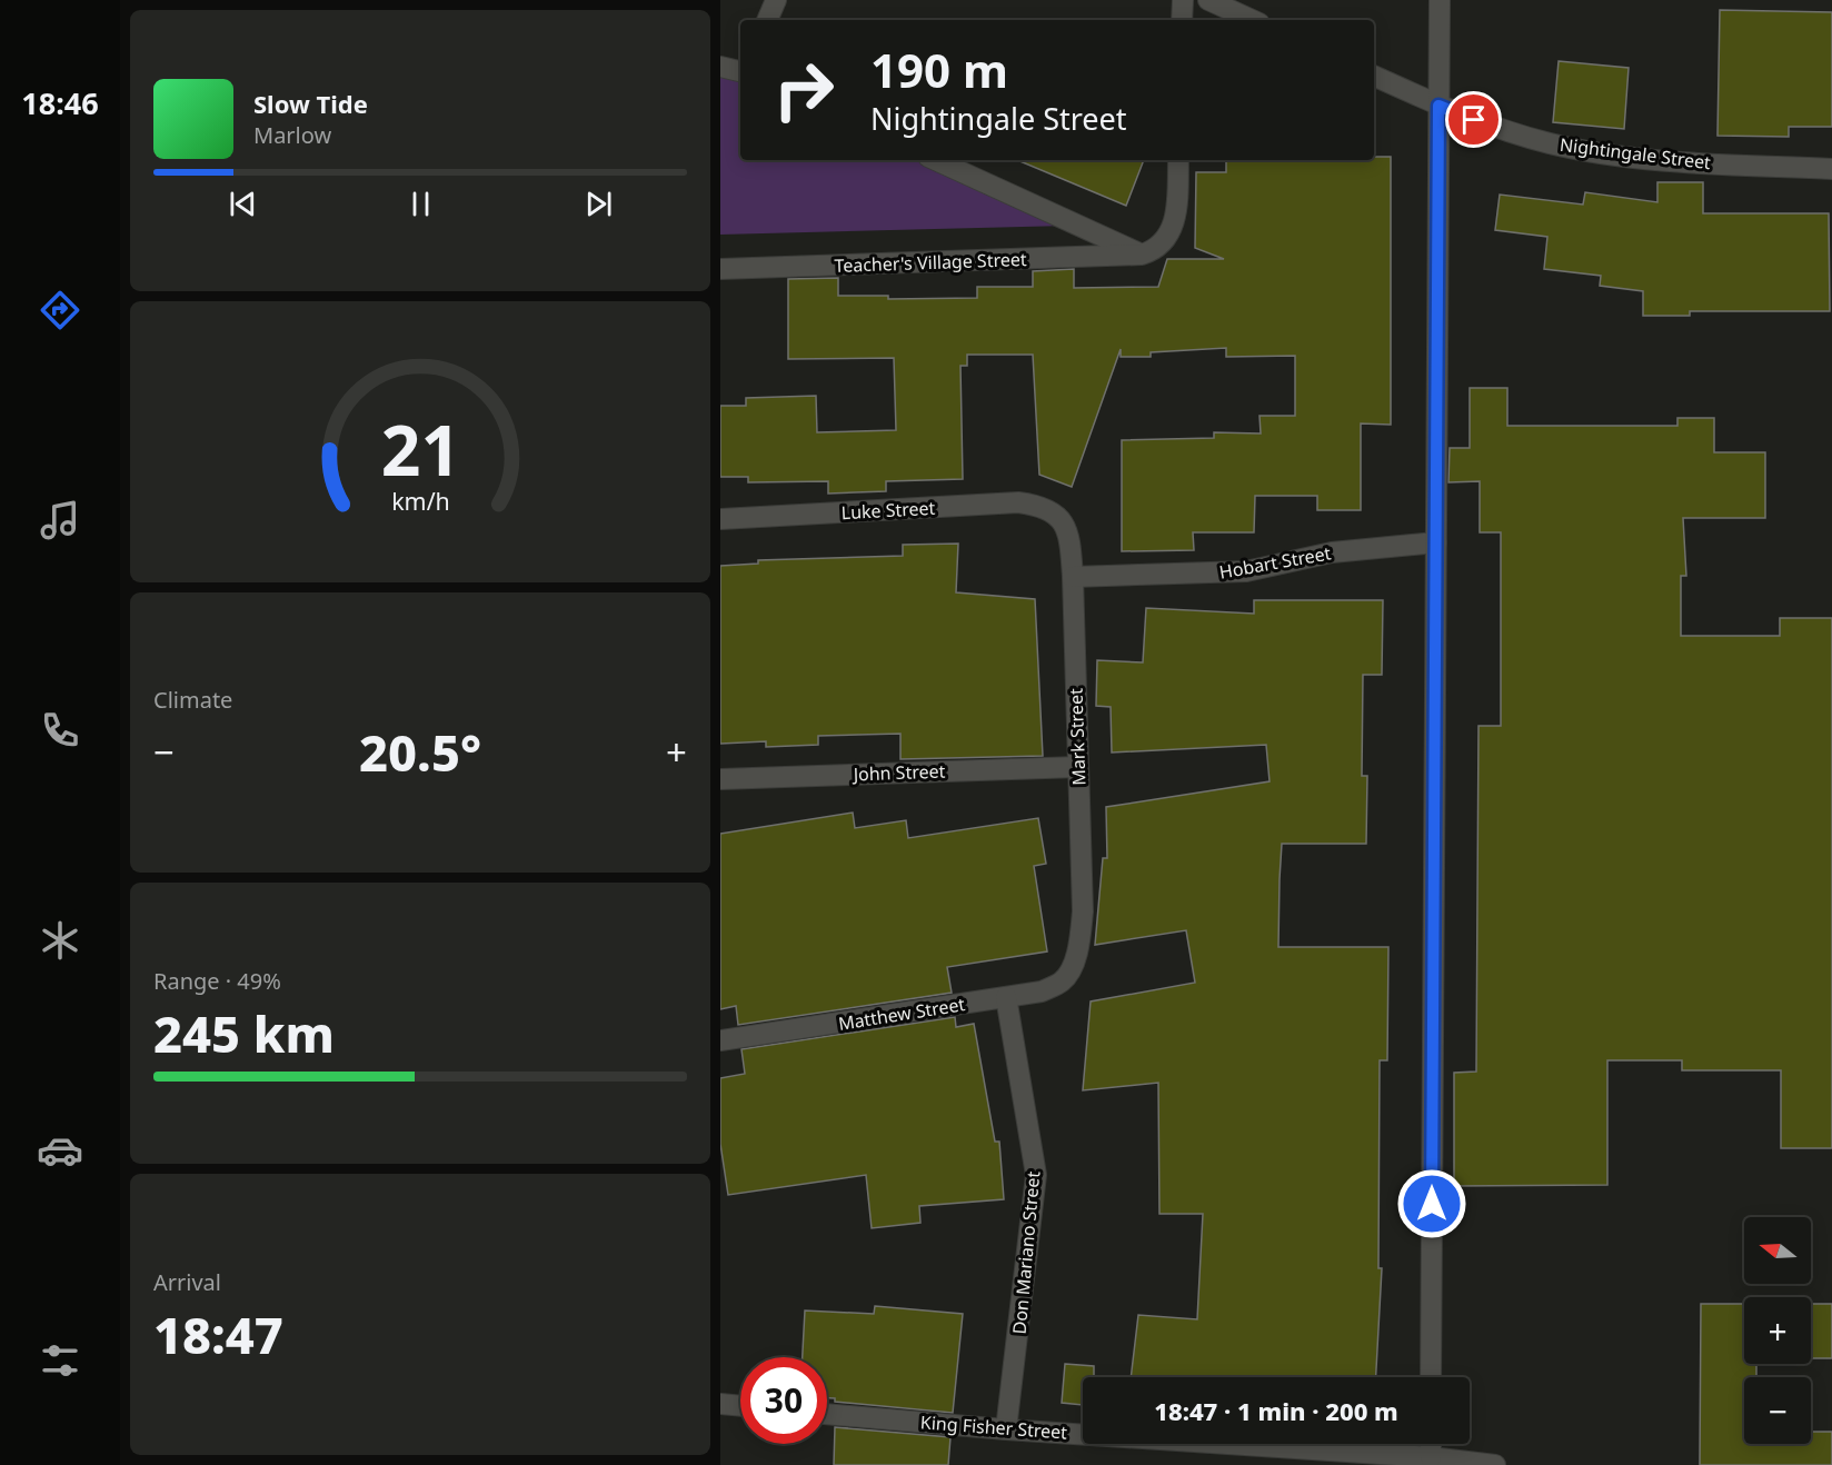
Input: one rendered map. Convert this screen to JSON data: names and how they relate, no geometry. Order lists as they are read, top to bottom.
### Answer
{
  "streets": {
    "street": [
      "Nightingale Street",
      "Teacher's Village Street",
      "Luke Street",
      "Hobart Street",
      "Mark Street",
      "John Street",
      "Matthew Street",
      "Don Mariano Street",
      "King Fisher Street"
    ]
  },
  "crossings": [
    ["Luke Street", "Mark Street"],
    ["Hobart Street", "Mark Street"],
    ["Mark Street", "John Street"],
    ["Mark Street", "Matthew Street"],
    ["Matthew Street", "Don Mariano Street"],
    ["Don Mariano Street", "King Fisher Street"]
  ],
  "north": "left",
  "page": {
    "tabs": "18:46",
    "turn": ["190 m", "Nightingale Street"],
    "song": ["Slow Tide", "Marlow"],
    "tile": [
      "Climate",
      ["Range · 49%", "245 km"],
      ["Arrival", "18:47"]
    ],
    "heat": ["−", "20.5°", "+"],
    "map_buttons": ["+", "−"],
    "limit": "30",
    "trip": "18:47 · 1 min · 200 m",
    "gauge": ["21", "km/h"]
  }
}
